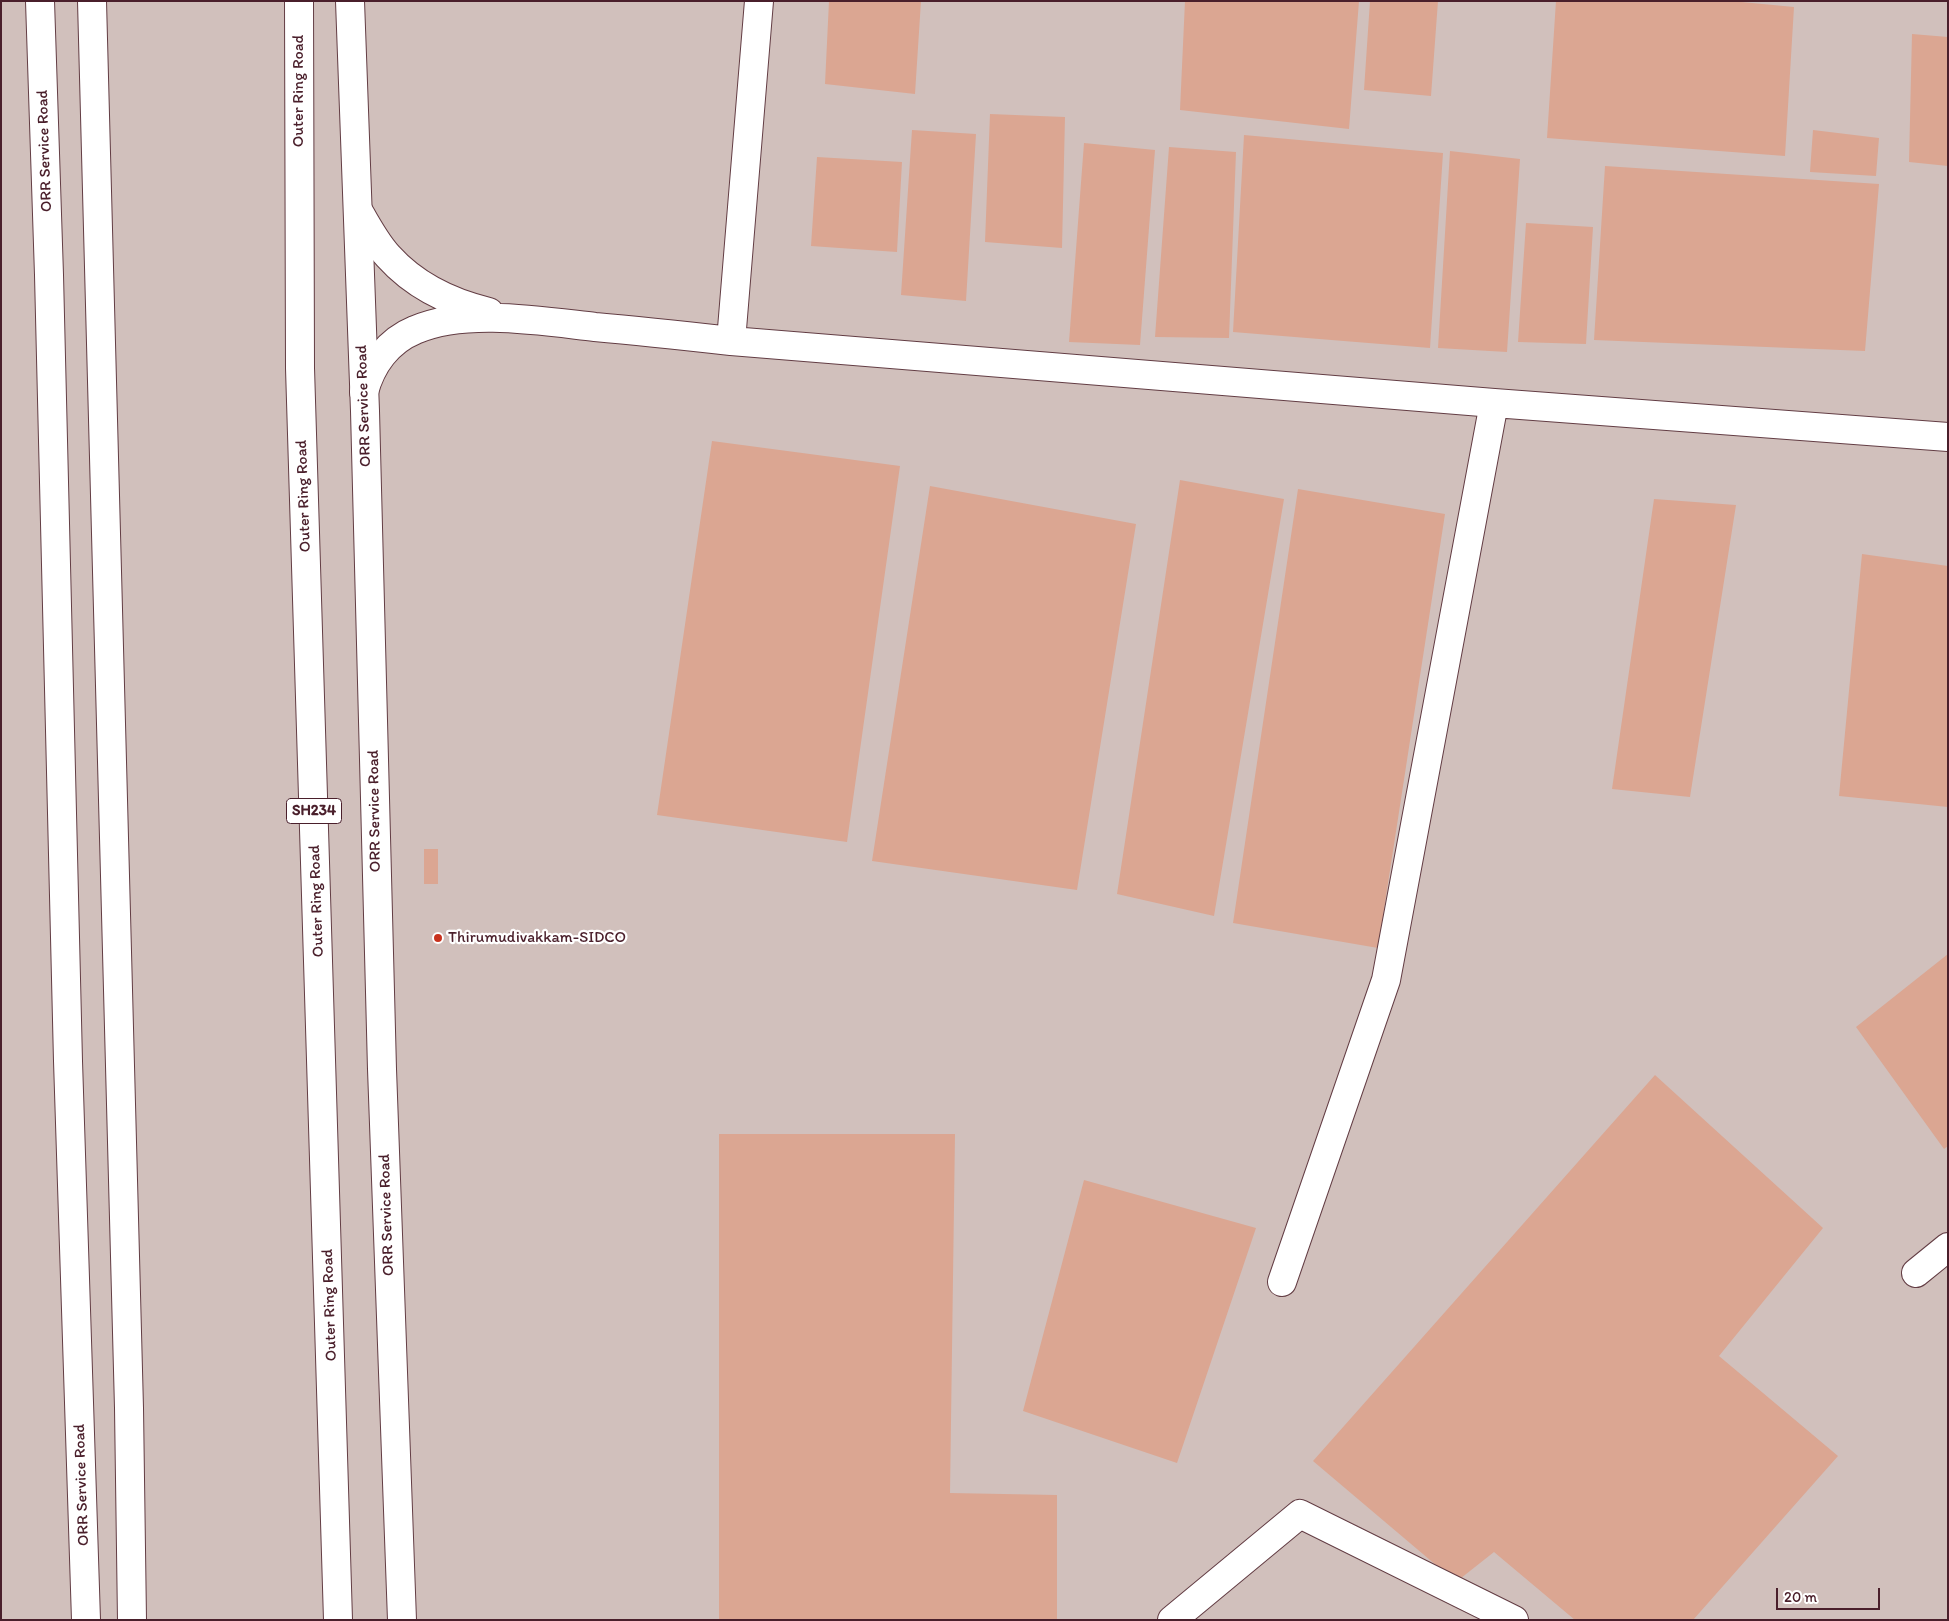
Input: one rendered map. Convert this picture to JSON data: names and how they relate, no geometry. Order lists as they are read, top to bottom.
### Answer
{
  "streets": {
    "main road": ["Outer Ring Road", "ORR Service Road", "SH234"]
  },
  "places": ["Thirumudivakkam-SIDCO"],
  "scale_bar": "20 m"
}
